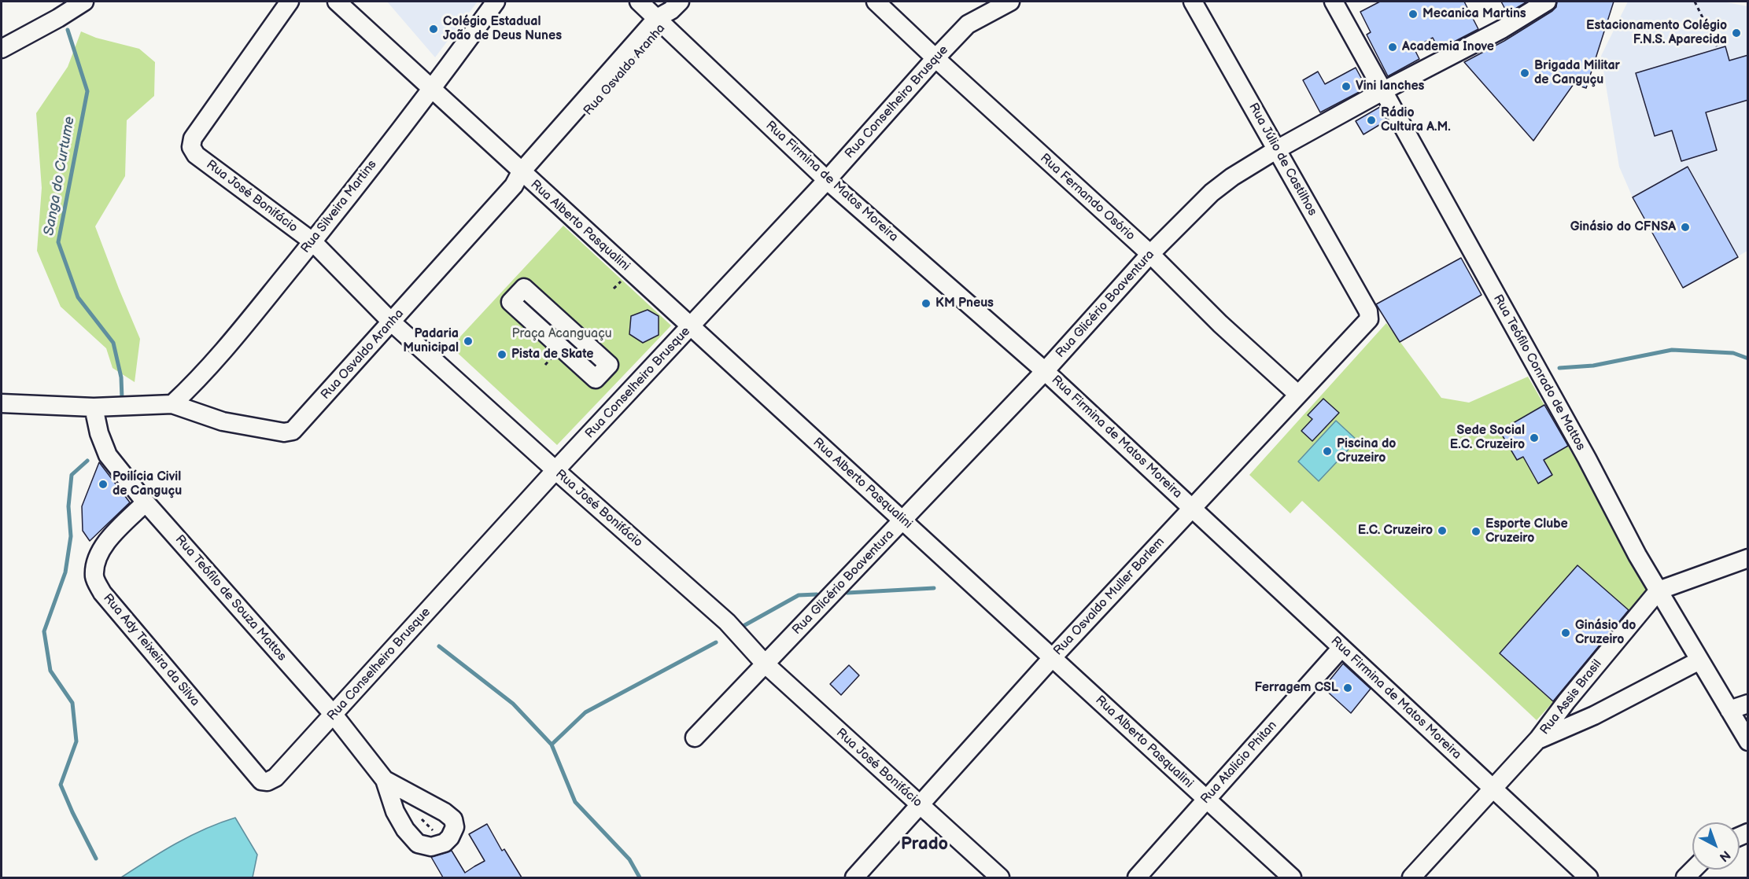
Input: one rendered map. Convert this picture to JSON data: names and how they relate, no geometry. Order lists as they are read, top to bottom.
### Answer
{
  "streets": {
    "street": [
      "Rua Osvaldo Aranha",
      "Rua Conselheiro Brusque",
      "Rua Júlio de Castilhos",
      "Rua Firmina de Matos Moreira",
      "Rua José Bonifácio",
      "Rua Fernando Osório",
      "Rua Silveira Martins",
      "Rua Alberto Pasqualini",
      "Rua Glicério Boaventura",
      "Rua Teófilo Conrado de Mattos",
      "Rua Osvaldo Muller Barlem",
      "Rua Teófilo de Souza Mattos",
      "Rua Ady Teixeira da Silva",
      "Rua Assis Brasil",
      "Rua Atalicio Phitan"
    ]
  },
  "crossings": [
    ["Rua Osvaldo Aranha", "Rua Firmina de Matos Moreira"],
    ["Rua Osvaldo Aranha", "Rua José Bonifácio"],
    ["Rua Osvaldo Aranha", "Rua Silveira Martins"],
    ["Rua Osvaldo Aranha", "Rua Alberto Pasqualini"],
    ["Rua Conselheiro Brusque", "Rua Firmina de Matos Moreira"],
    ["Rua Conselheiro Brusque", "Rua José Bonifácio"],
    ["Rua Conselheiro Brusque", "Rua Fernando Osório"],
    ["Rua Conselheiro Brusque", "Rua Alberto Pasqualini"],
    ["Rua Conselheiro Brusque", "Rua Teófilo de Souza Mattos"],
    ["Rua Conselheiro Brusque", "Rua Ady Teixeira da Silva"],
    ["Rua Júlio de Castilhos", "Rua Glicério Boaventura"],
    ["Rua Júlio de Castilhos", "Rua Osvaldo Muller Barlem"],
    ["Rua Firmina de Matos Moreira", "Rua Glicério Boaventura"],
    ["Rua Firmina de Matos Moreira", "Rua Osvaldo Muller Barlem"],
    ["Rua Firmina de Matos Moreira", "Rua Assis Brasil"],
    ["Rua Firmina de Matos Moreira", "Rua Atalicio Phitan"],
    ["Rua José Bonifácio", "Rua Silveira Martins"],
    ["Rua José Bonifácio", "Rua Glicério Boaventura"],
    ["Rua José Bonifácio", "Rua Osvaldo Muller Barlem"],
    ["Rua Fernando Osório", "Rua Glicério Boaventura"],
    ["Rua Fernando Osório", "Rua Osvaldo Muller Barlem"],
    ["Rua Silveira Martins", "Rua Alberto Pasqualini"],
    ["Rua Alberto Pasqualini", "Rua Glicério Boaventura"],
    ["Rua Alberto Pasqualini", "Rua Osvaldo Muller Barlem"],
    ["Rua Alberto Pasqualini", "Rua Atalicio Phitan"],
    ["Rua Glicério Boaventura", "Rua Teófilo Conrado de Mattos"],
    ["Rua Teófilo Conrado de Mattos", "Rua Assis Brasil"],
    ["Rua Teófilo de Souza Mattos", "Rua Ady Teixeira da Silva"]
  ],
  "districts": ["Prado"],
  "water": ["Sanga do Curtume"],
  "parks": ["Praça Acanguaçu"],
  "places": [
    "Mecanica Martins",
    "Colégio Estadual João de Deus Nunes",
    "Estacionamento Colégio F.N.S. Aparecida",
    "Academia Inove",
    "Brigada Militar de Canguçu",
    "Vini lanches",
    "Rádio Cultura A.M.",
    "Ginásio do CFNSA",
    "KM Pneus",
    "Padaria Municipal",
    "Pista de Skate",
    "Sede Social E.C. Cruzeiro",
    "Piscina do Cruzeiro",
    "Poilícia Civil de Canguçu",
    "E.C. Cruzeiro",
    "Esporte Clube Cruzeiro",
    "Ginásio do Cruzeiro",
    "Ferragem CSL"
  ],
  "north": "bottom right"
}
